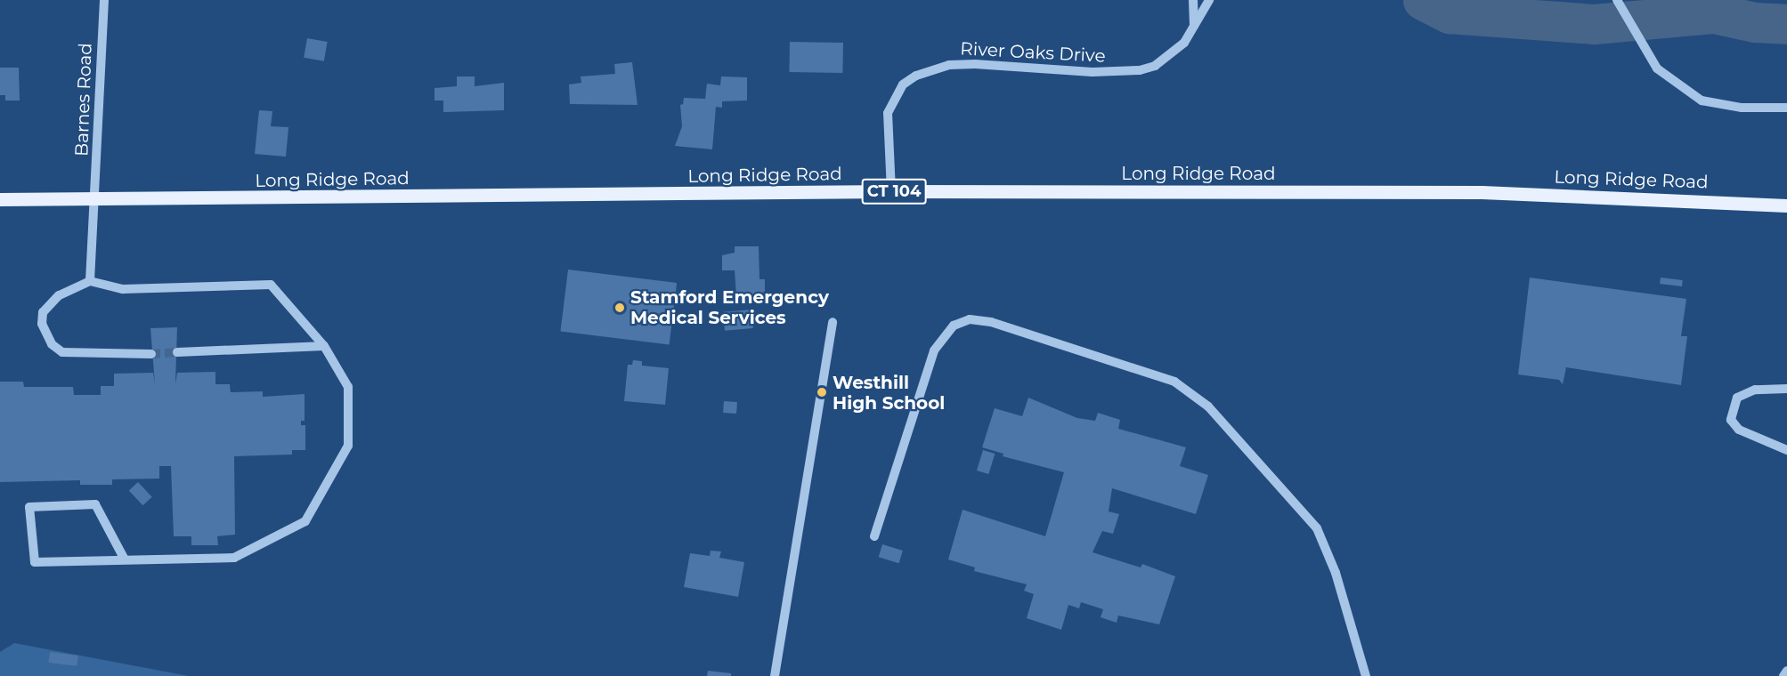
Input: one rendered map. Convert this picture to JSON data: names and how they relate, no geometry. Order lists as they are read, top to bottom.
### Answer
{
  "streets": {
    "main road": ["Long Ridge Road", "CT 104"],
    "street": ["River Oaks Drive", "Barnes Road"]
  },
  "crossings": [
    ["River Oaks Drive", "Long Ridge Road"],
    ["Barnes Road", "Long Ridge Road"]
  ],
  "places": ["Stamford Emergency Medical Services", "Westhill High School"]
}
